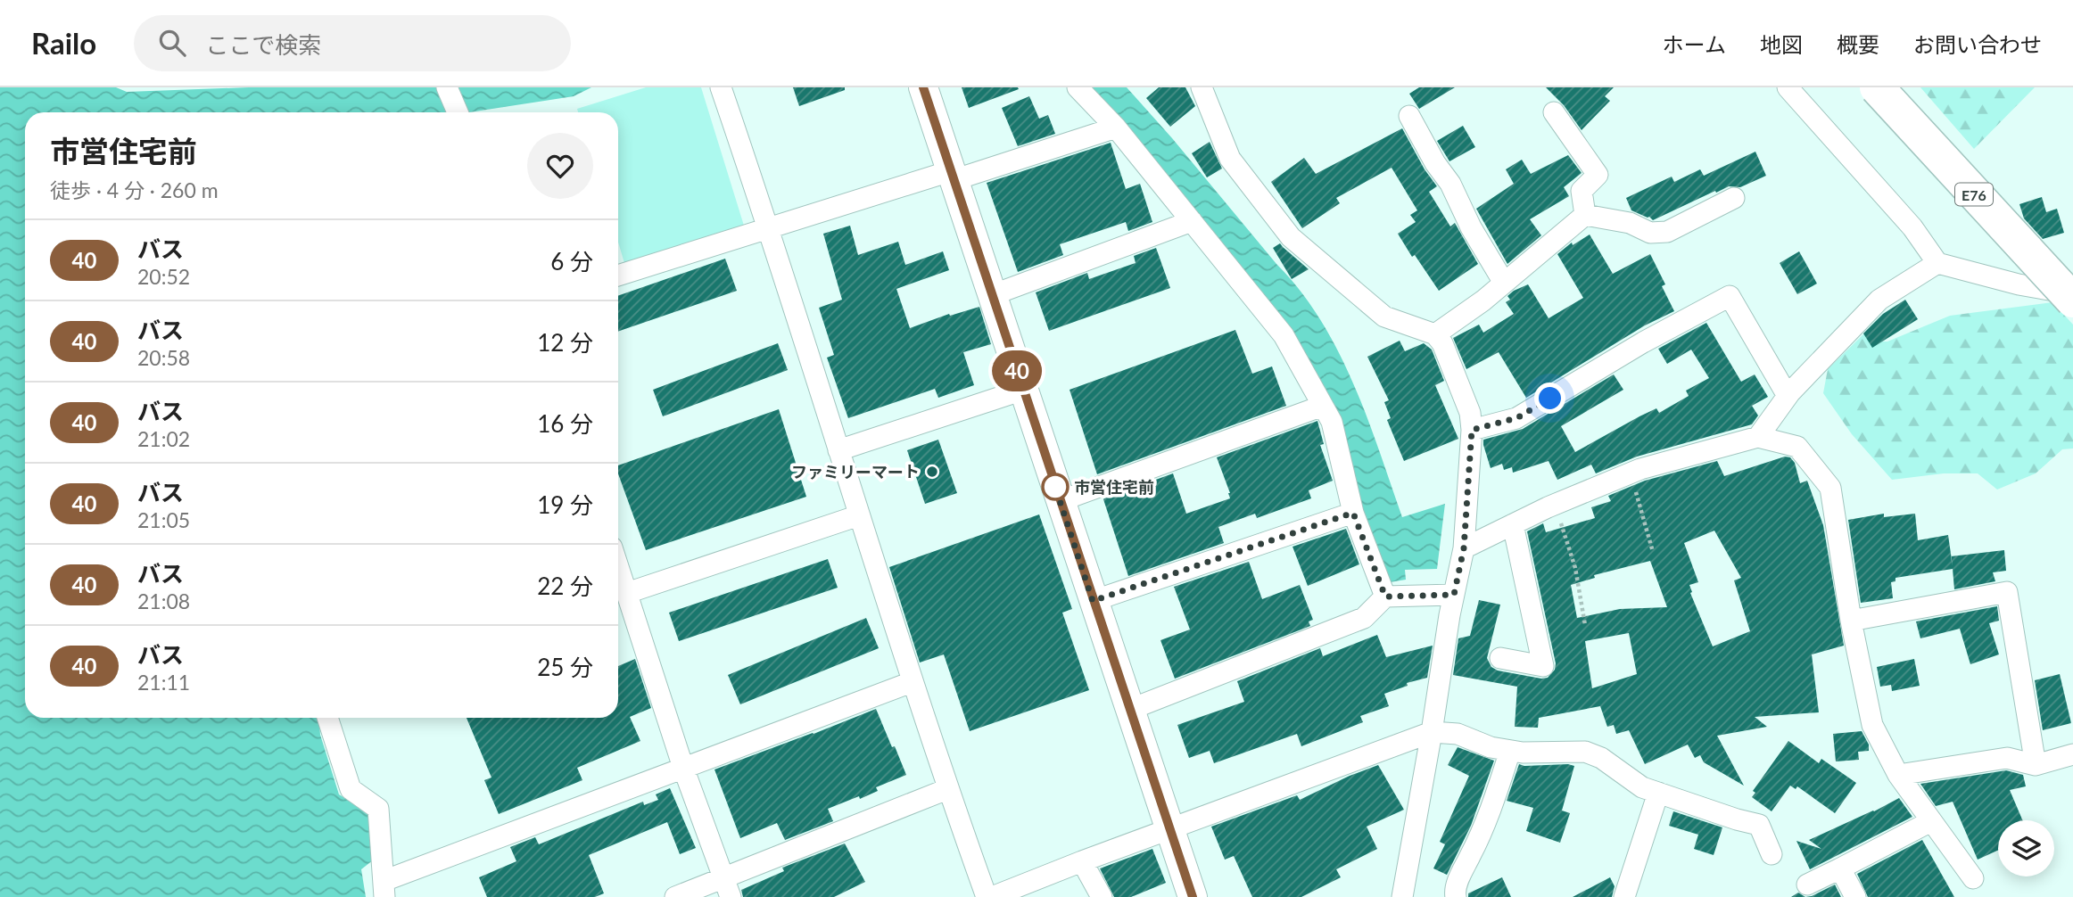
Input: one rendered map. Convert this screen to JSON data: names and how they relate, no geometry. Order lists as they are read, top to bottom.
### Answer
{
  "streets": {
    "highway": ["E76"]
  },
  "places": ["ファミリーマート", "市営住宅前"],
  "lines": ["bus line 40"],
  "page": {
    "header": "Railo",
    "search": "ここで検索",
    "nav": [
      "ホーム",
      "地図",
      "概要",
      "お問い合わせ"
    ],
    "on_map": "40",
    "heading": ["市営住宅前", "徒歩 · 4 分 · 260 m"],
    "list": [
      {
        "mark": "40",
        "name": "バス",
        "note": "20:52",
        "value": "6 分"
      },
      {
        "mark": "40",
        "name": "バス",
        "note": "20:58",
        "value": "12 分"
      },
      {
        "mark": "40",
        "name": "バス",
        "note": "21:02",
        "value": "16 分"
      },
      {
        "mark": "40",
        "name": "バス",
        "note": "21:05",
        "value": "19 分"
      },
      {
        "mark": "40",
        "name": "バス",
        "note": "21:08",
        "value": "22 分"
      },
      {
        "mark": "40",
        "name": "バス",
        "note": "21:11",
        "value": "25 分"
      }
    ]
  }
}
